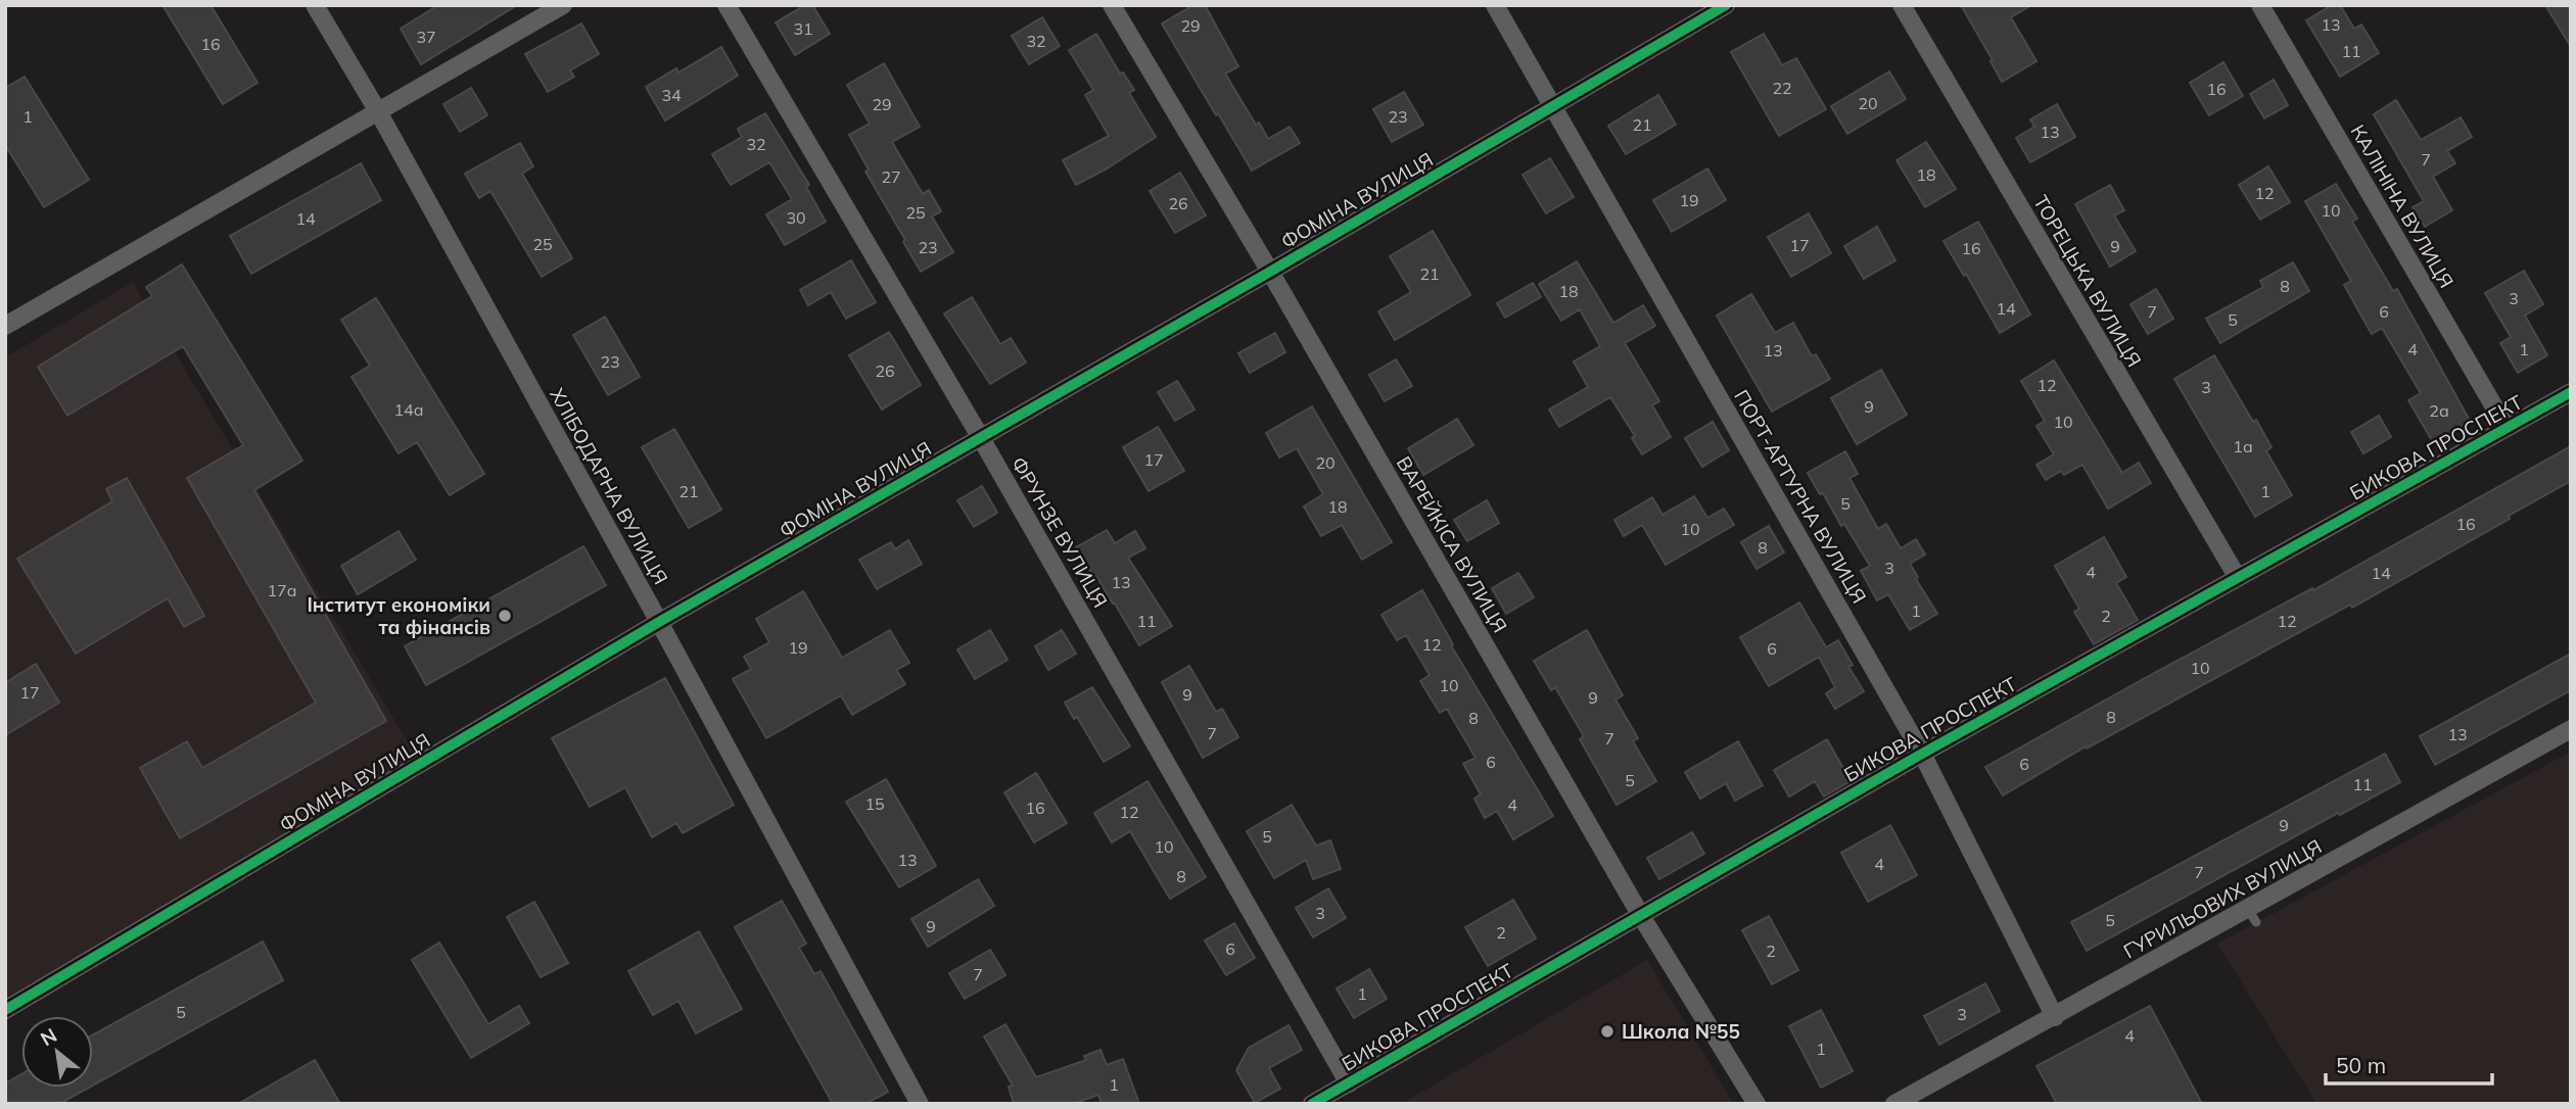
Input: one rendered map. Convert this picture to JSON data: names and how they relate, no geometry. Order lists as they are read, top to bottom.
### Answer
{
  "streets": {
    "street": [
      "ФОМІНА ВУЛИЦЯ",
      "КАЛІНІНА ВУЛИЦЯ",
      "ТОРЕЦЬКА ВУЛИЦЯ",
      "БИКОВА ПРОСПЕКТ",
      "ХЛІБОДАРНА ВУЛИЦЯ",
      "ПОРТ-АРТУРНА ВУЛИЦЯ",
      "ФРУНЗЕ ВУЛИЦЯ",
      "ВАРЕЙКІСА ВУЛИЦЯ",
      "ГУРИЛЬОВИХ ВУЛИЦЯ"
    ]
  },
  "crossings": [
    ["ФОМІНА ВУЛИЦЯ", "ХЛІБОДАРНА ВУЛИЦЯ"],
    ["ФОМІНА ВУЛИЦЯ", "ПОРТ-АРТУРНА ВУЛИЦЯ"],
    ["ФОМІНА ВУЛИЦЯ", "ФРУНЗЕ ВУЛИЦЯ"],
    ["ФОМІНА ВУЛИЦЯ", "ВАРЕЙКІСА ВУЛИЦЯ"],
    ["КАЛІНІНА ВУЛИЦЯ", "БИКОВА ПРОСПЕКТ"],
    ["ТОРЕЦЬКА ВУЛИЦЯ", "БИКОВА ПРОСПЕКТ"],
    ["БИКОВА ПРОСПЕКТ", "ПОРТ-АРТУРНА ВУЛИЦЯ"],
    ["БИКОВА ПРОСПЕКТ", "ФРУНЗЕ ВУЛИЦЯ"],
    ["БИКОВА ПРОСПЕКТ", "ВАРЕЙКІСА ВУЛИЦЯ"],
    ["ПОРТ-АРТУРНА ВУЛИЦЯ", "ГУРИЛЬОВИХ ВУЛИЦЯ"]
  ],
  "places": ["Інститут економіки та фінансів", "Школа №55"],
  "house_numbers": [
    "13",
    "29",
    "31",
    "37",
    "32",
    "16",
    "11",
    "22",
    "16",
    "34",
    "20",
    "29",
    "1",
    "23",
    "21",
    "13",
    "32",
    "7",
    "18",
    "27",
    "12",
    "19",
    "26",
    "10",
    "25",
    "30",
    "14",
    "25",
    "17",
    "9",
    "23",
    "16",
    "21",
    "8",
    "18",
    "3",
    "14",
    "7",
    "6",
    "5",
    "4",
    "1",
    "13",
    "23",
    "26",
    "12",
    "3",
    "9",
    "14а",
    "2а",
    "10",
    "1а",
    "17",
    "20",
    "21",
    "1",
    "5",
    "18",
    "16",
    "10",
    "8",
    "3",
    "4",
    "14",
    "13",
    "17а",
    "1",
    "2",
    "11",
    "12",
    "12",
    "19",
    "6",
    "10",
    "10",
    "17",
    "9",
    "9",
    "8",
    "8",
    "7",
    "13",
    "7",
    "6",
    "6",
    "5",
    "11",
    "15",
    "4",
    "16",
    "12",
    "9",
    "5",
    "10",
    "13",
    "4",
    "7",
    "8",
    "3",
    "5",
    "9",
    "2",
    "6",
    "2",
    "7",
    "1",
    "5",
    "3",
    "4",
    "1",
    "1"
  ],
  "scale_bar": "50 m",
  "north": "top left"
}
